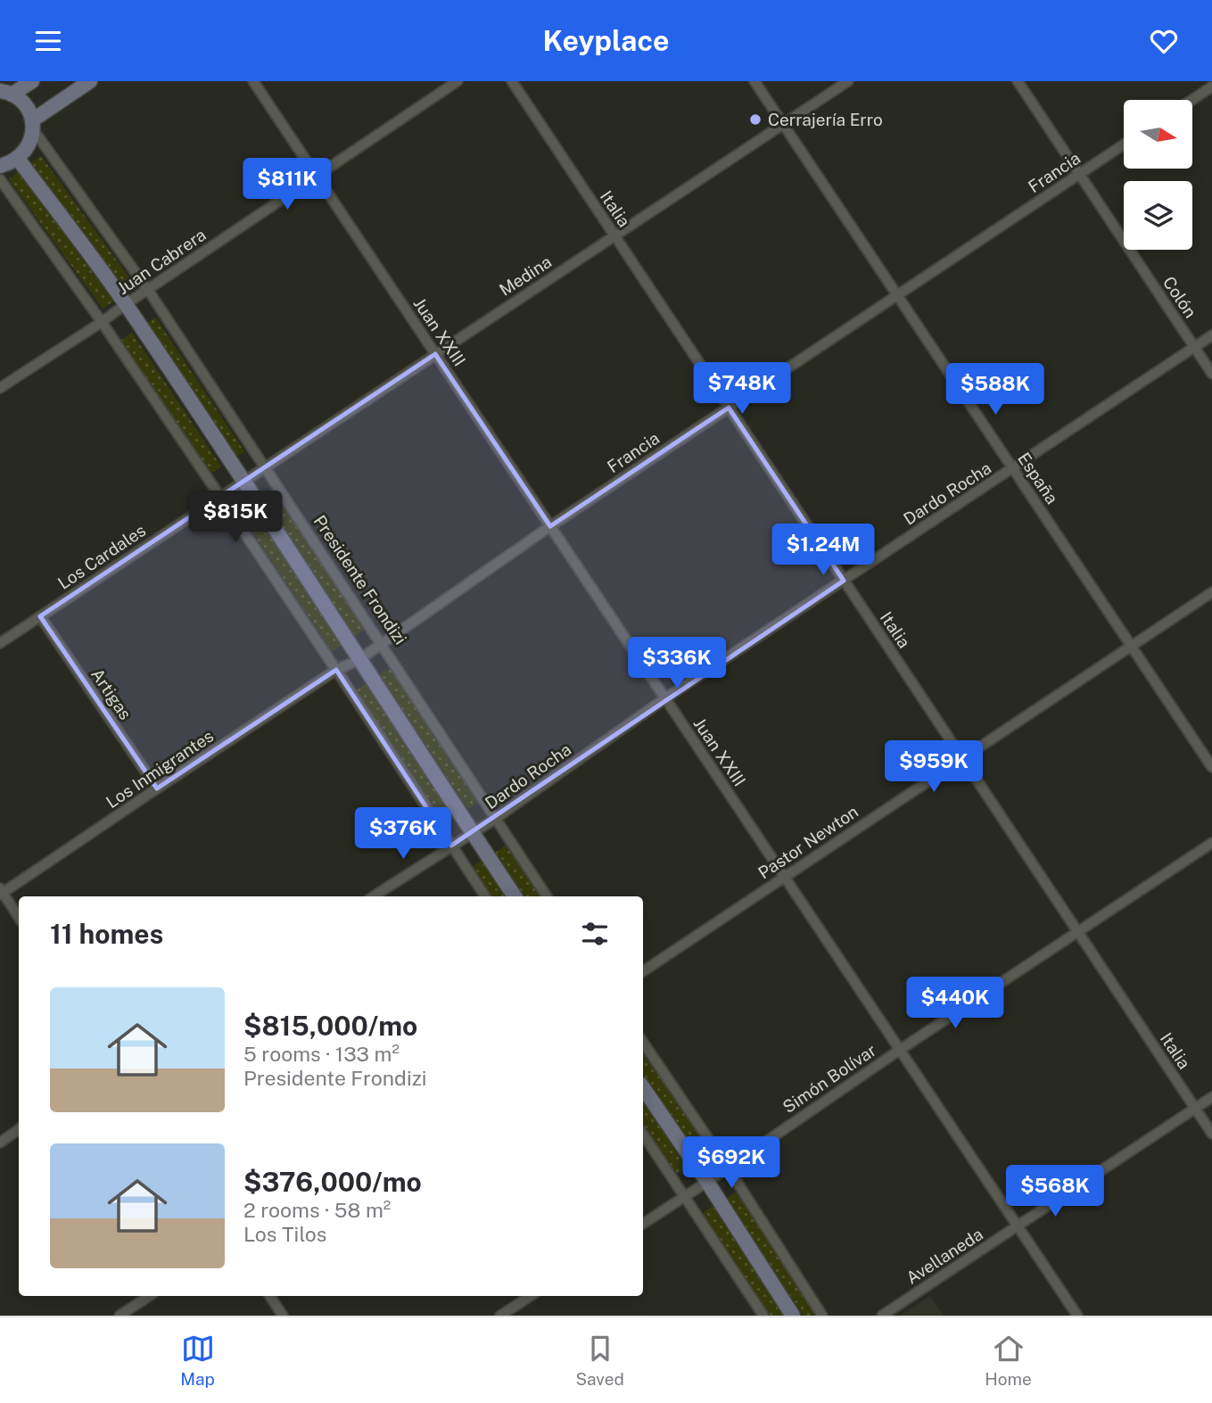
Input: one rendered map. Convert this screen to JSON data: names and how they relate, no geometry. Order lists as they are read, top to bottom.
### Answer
{
  "streets": {
    "street": [
      "Francia",
      "Italia",
      "Juan Cabrera",
      "Medina",
      "Colón",
      "Juan XXIII",
      "España",
      "Dardo Rocha",
      "Los Cardales",
      "Presidente Frondizi",
      "Artigas",
      "Los Inmigrantes",
      "Pastor Newton",
      "Simón Bolívar",
      "Avellaneda"
    ]
  },
  "crossings": [
    ["Francia", "Italia"],
    ["Francia", "Colón"],
    ["Francia", "Juan XXIII"],
    ["Francia", "España"],
    ["Francia", "Presidente Frondizi"],
    ["Francia", "Los Inmigrantes"],
    ["Italia", "Medina"],
    ["Italia", "Dardo Rocha"],
    ["Italia", "Pastor Newton"],
    ["Italia", "Simón Bolívar"],
    ["Italia", "Avellaneda"],
    ["Juan Cabrera", "Juan XXIII"],
    ["Juan Cabrera", "Presidente Frondizi"],
    ["Medina", "Juan XXIII"],
    ["Medina", "España"],
    ["Medina", "Los Cardales"],
    ["Medina", "Presidente Frondizi"],
    ["Colón", "Dardo Rocha"],
    ["Juan XXIII", "Dardo Rocha"],
    ["Juan XXIII", "Pastor Newton"],
    ["Juan XXIII", "Simón Bolívar"],
    ["Juan XXIII", "Avellaneda"],
    ["España", "Dardo Rocha"],
    ["España", "Pastor Newton"],
    ["Dardo Rocha", "Presidente Frondizi"],
    ["Los Cardales", "Artigas"],
    ["Artigas", "Los Inmigrantes"]
  ],
  "places": ["Cerrajería Erro"],
  "north": "right",
  "page": {
    "header": "Keyplace",
    "price": [
      "$811K",
      "$748K",
      "$588K",
      "$815K",
      "$1.24M",
      "$336K",
      "$959K",
      "$376K",
      "$440K",
      "$692K",
      "$568K"
    ],
    "heading": "11 homes",
    "list": [
      {
        "name": "$815,000/mo",
        "note": "5 rooms · 133 m² · Presidente Frondizi"
      },
      {
        "name": "$376,000/mo",
        "note": "2 rooms · 58 m² · Los Tilos"
      }
    ],
    "tabs": ["Map", "Saved", "Home"]
  }
}
